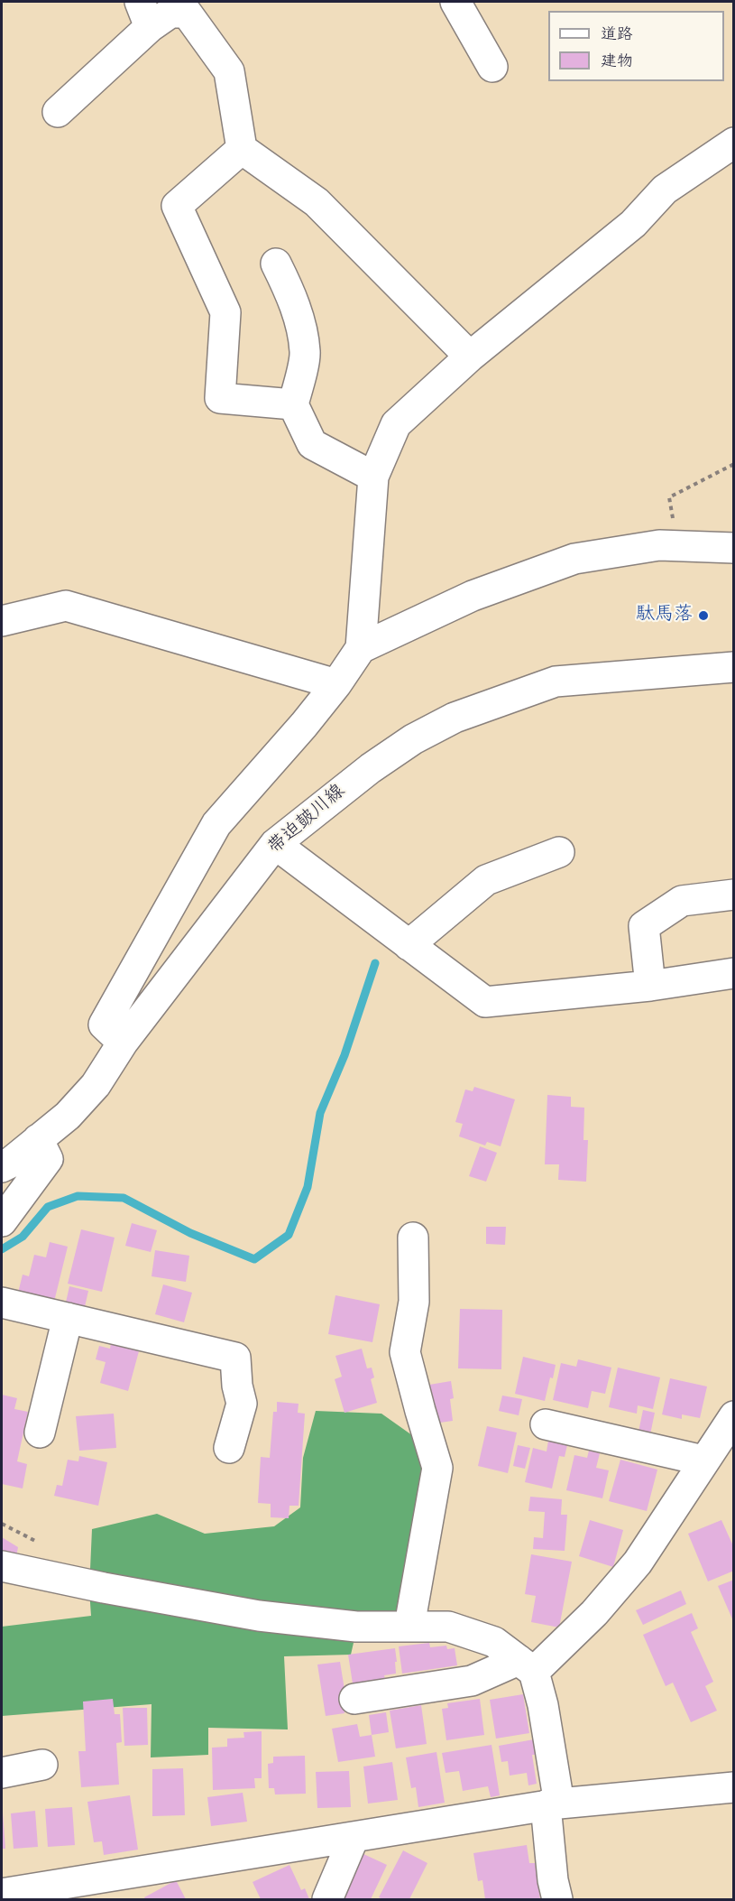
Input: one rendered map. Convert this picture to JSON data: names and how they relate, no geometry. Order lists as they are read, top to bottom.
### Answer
{
  "streets": {
    "street": ["帯迫皷川線"]
  },
  "places": ["駄馬落"],
  "legend": ["道路", "建物"]
}
